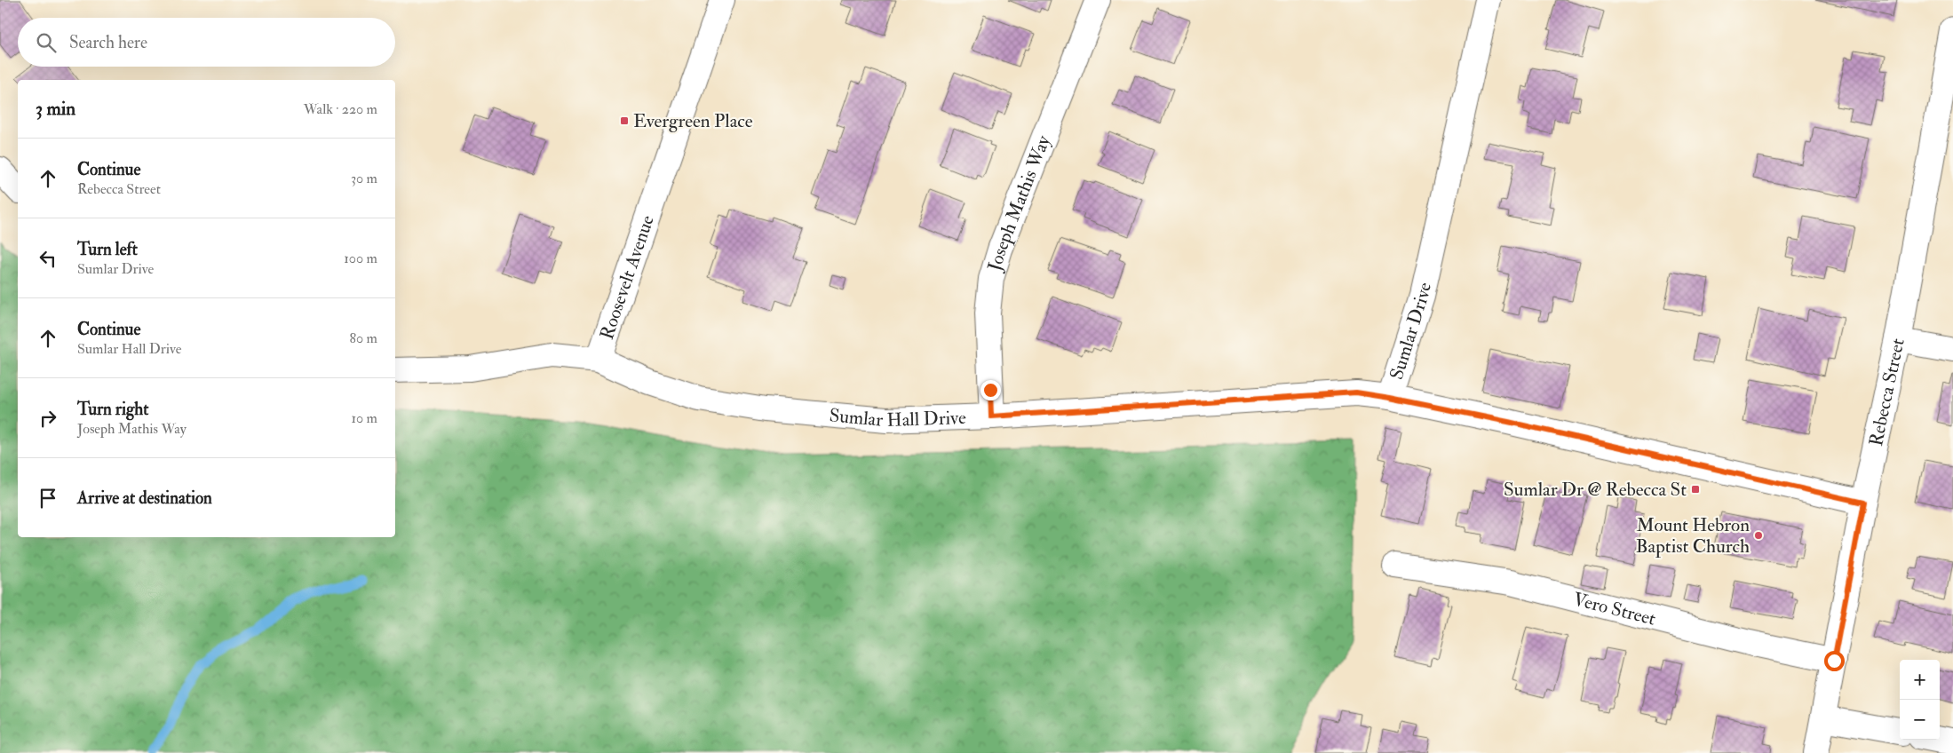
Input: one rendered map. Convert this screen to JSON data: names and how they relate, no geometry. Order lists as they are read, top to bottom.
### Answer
{
  "streets": {
    "street": [
      "Joseph Mathis Way",
      "Roosevelt Avenue",
      "Sumlar Drive",
      "Rebecca Street",
      "Sumlar Hall Drive",
      "Vero Street"
    ]
  },
  "crossings": [
    ["Joseph Mathis Way", "Sumlar Hall Drive"],
    ["Roosevelt Avenue", "Sumlar Hall Drive"],
    ["Sumlar Drive", "Rebecca Street"],
    ["Sumlar Drive", "Sumlar Hall Drive"],
    ["Rebecca Street", "Vero Street"]
  ],
  "places": {
    "transit": ["Evergreen Place", "Sumlar Dr @ Rebecca St"],
    "other": ["Mount Hebron Baptist Church"]
  },
  "page": {
    "search": "Search here",
    "heading": ["3 min", "Walk · 220 m"],
    "list": [
      ["Continue", "Rebecca Street", "30 m"],
      ["Turn left", "Sumlar Drive", "100 m"],
      ["Continue", "Sumlar Hall Drive", "80 m"],
      ["Turn right", "Joseph Mathis Way", "10 m"],
      "Arrive at destination"
    ],
    "map_buttons": ["+", "−"]
  }
}
